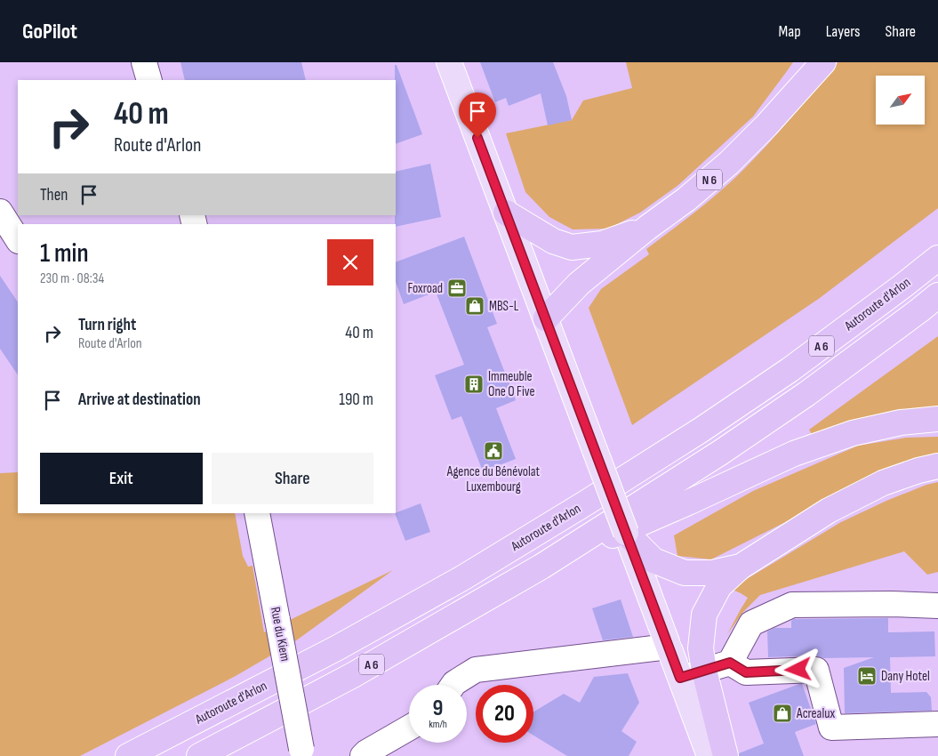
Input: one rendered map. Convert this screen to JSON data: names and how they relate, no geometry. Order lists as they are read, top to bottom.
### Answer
{
  "streets": {
    "highway": ["N 6", "Autoroute d'Arlon", "A 6"],
    "street": ["Rue du Kiem"]
  },
  "places": {
    "office": ["Foxroad"],
    "shop": ["MBS-L", "Acrealux"],
    "building": ["Immeuble One O Five"],
    "public building": ["Agence du Bénévolat Luxembourg"],
    "hotel": ["Dany Hotel"]
  },
  "north": "top right",
  "page": {
    "header": "GoPilot",
    "nav": ["Map", "Layers", "Share"],
    "turn": ["40 m", "Route d'Arlon"],
    "then": "Then",
    "heading": ["1 min", "230 m · 08:34"],
    "list": [
      {
        "name": "Turn right",
        "note": "Route d'Arlon",
        "value": "40 m"
      },
      {
        "name": "Arrive at destination",
        "value": "190 m"
      }
    ],
    "buttons": ["Exit", "Share"],
    "speed": "9 km/h",
    "limit": "20"
  }
}
